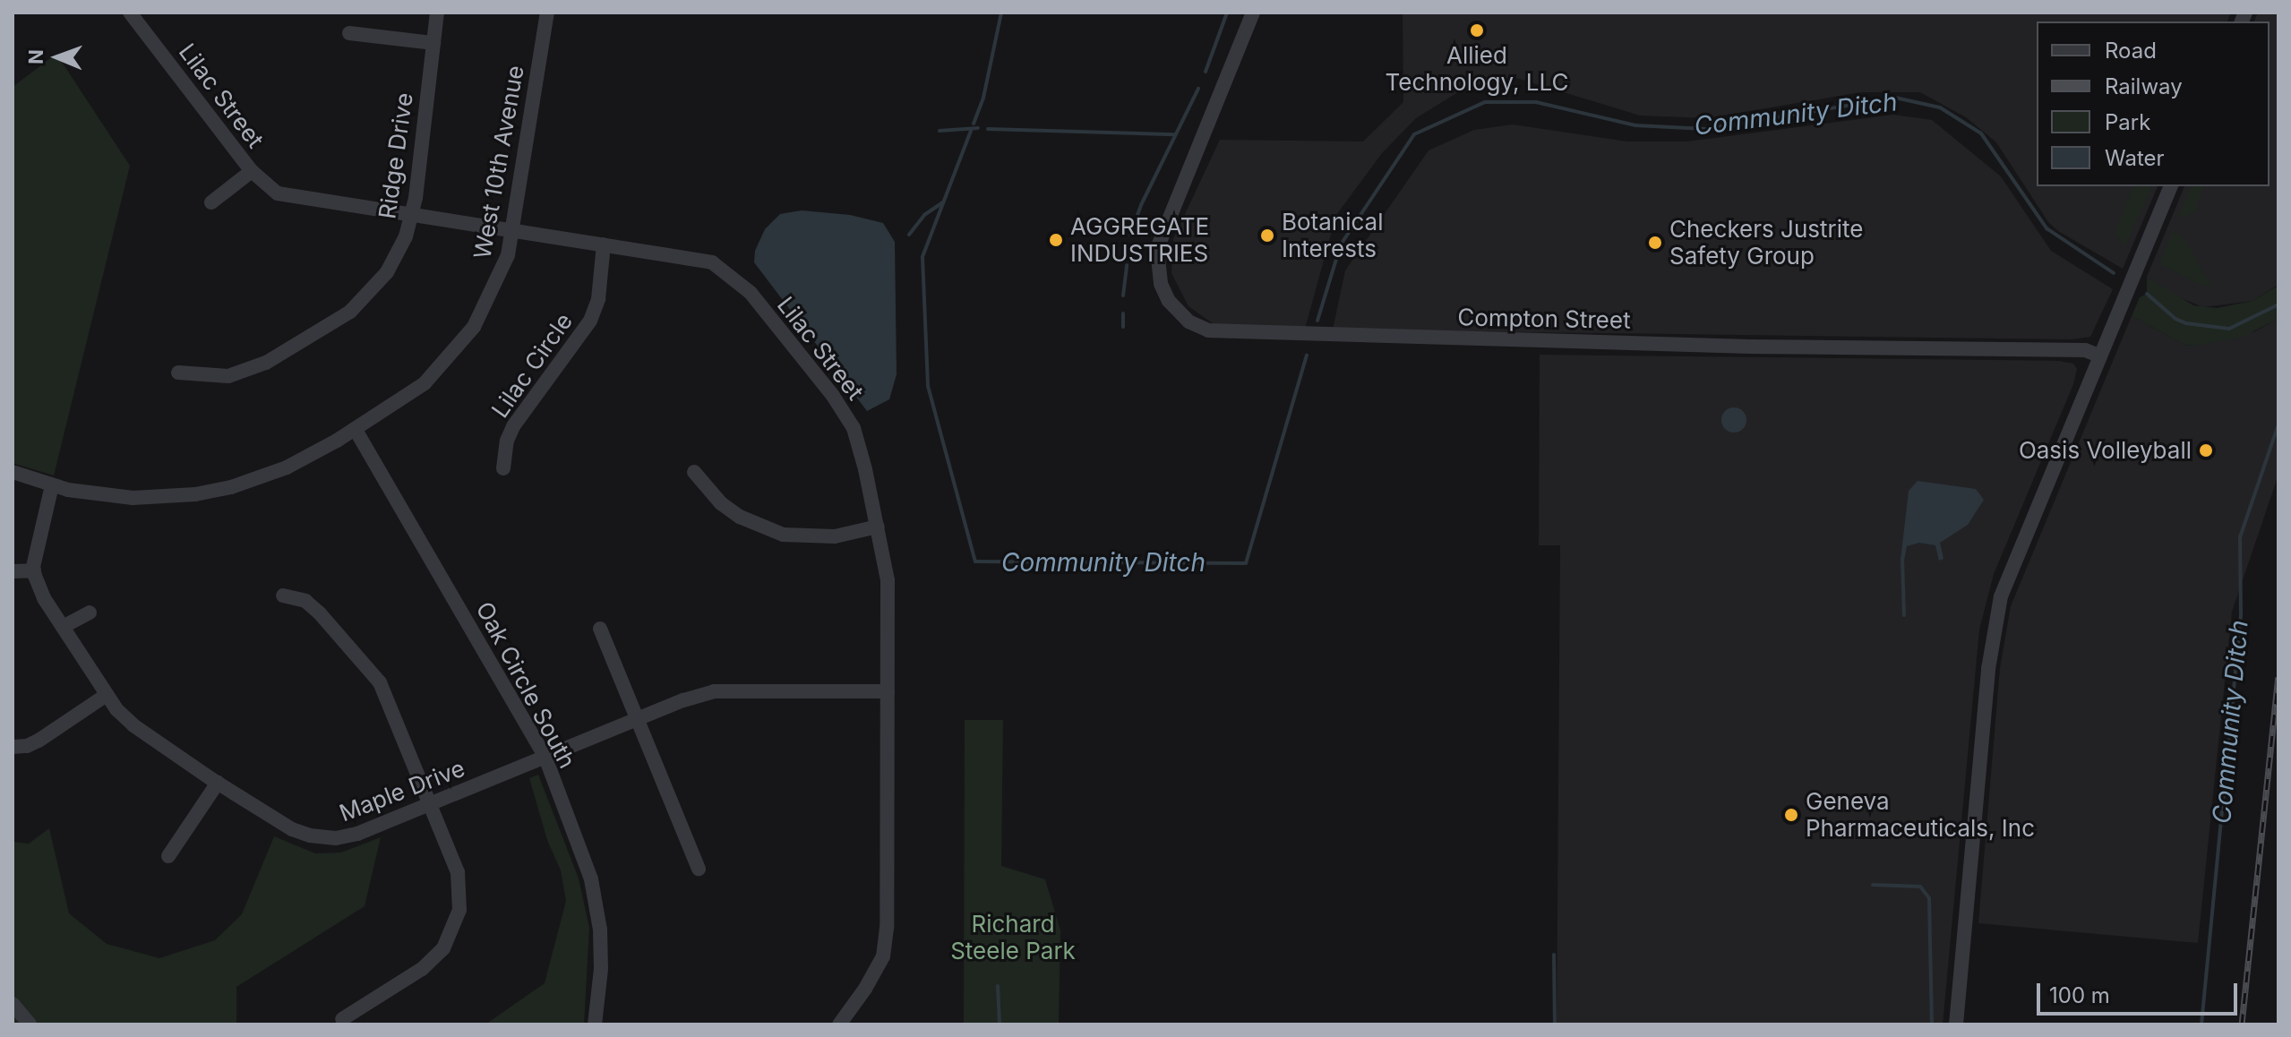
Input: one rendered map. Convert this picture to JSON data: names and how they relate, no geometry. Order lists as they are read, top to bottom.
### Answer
{
  "streets": {
    "street": [
      "Lilac Street",
      "Ridge Drive",
      "West 10th Avenue",
      "Compton Street",
      "Lilac Circle",
      "Oak Circle South",
      "Maple Drive"
    ]
  },
  "crossings": [
    ["Lilac Street", "Ridge Drive"],
    ["Lilac Street", "West 10th Avenue"],
    ["Lilac Street", "Lilac Circle"],
    ["Lilac Street", "Maple Drive"],
    ["West 10th Avenue", "Oak Circle South"],
    ["Oak Circle South", "Maple Drive"]
  ],
  "water": ["Community Ditch"],
  "parks": ["Richard Steele Park"],
  "places": [
    "Allied Technology, LLC",
    "Botanical Interests",
    "AGGREGATE INDUSTRIES",
    "Checkers Justrite Safety Group",
    "Oasis Volleyball",
    "Geneva Pharmaceuticals, Inc"
  ],
  "legend": [
    "Road",
    "Railway",
    "Park",
    "Water"
  ],
  "scale_bar": "100 m",
  "north": "left"
}
